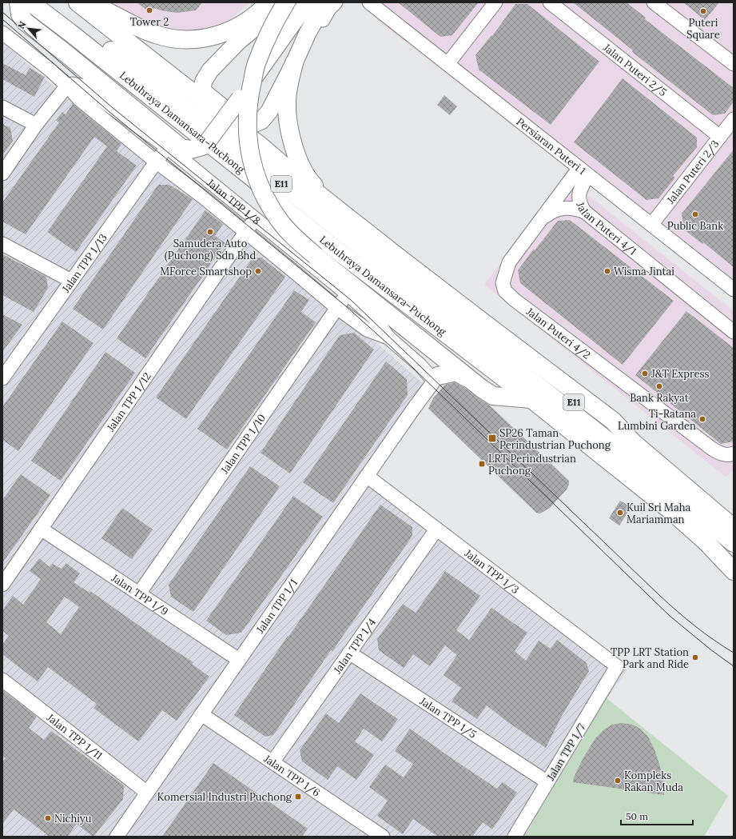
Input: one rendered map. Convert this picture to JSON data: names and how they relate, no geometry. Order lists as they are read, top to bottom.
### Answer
{
  "streets": {
    "highway": ["Lebuhraya Damansara–Puchong", "E11"],
    "street": [
      "Jalan Puteri 2/5",
      "Persiaran Puteri 1",
      "Jalan Puteri 2/3",
      "Jalan TPP 1/8",
      "Jalan Puteri 4/1",
      "Jalan TPP 1/13",
      "Jalan Puteri 4/2",
      "Jalan TPP 1/12",
      "Jalan TPP 1/10",
      "Jalan TPP 1/3",
      "Jalan TPP 1/9",
      "Jalan TPP 1/1",
      "Jalan TPP 1/4",
      "Jalan TPP 1/5",
      "Jalan TPP 1/11",
      "Jalan TPP 1/7",
      "Jalan TPP 1/6"
    ]
  },
  "crossings": [
    ["Jalan Puteri 2/5", "Jalan Puteri 2/3"],
    ["Lebuhraya Damansara–Puchong", "E11"],
    ["Persiaran Puteri 1", "Jalan Puteri 2/3"],
    ["Persiaran Puteri 1", "Jalan Puteri 4/1"],
    ["Persiaran Puteri 1", "Jalan Puteri 4/2"],
    ["Jalan TPP 1/8", "Jalan TPP 1/13"],
    ["Jalan TPP 1/8", "Jalan TPP 1/12"],
    ["Jalan TPP 1/8", "Jalan TPP 1/10"],
    ["Jalan TPP 1/8", "Jalan TPP 1/1"],
    ["Jalan Puteri 4/1", "Jalan Puteri 4/2"],
    ["Jalan TPP 1/12", "Jalan TPP 1/9"],
    ["Jalan TPP 1/10", "Jalan TPP 1/9"],
    ["Jalan TPP 1/3", "Jalan TPP 1/1"],
    ["Jalan TPP 1/3", "Jalan TPP 1/4"],
    ["Jalan TPP 1/3", "Jalan TPP 1/7"],
    ["Jalan TPP 1/9", "Jalan TPP 1/1"],
    ["Jalan TPP 1/1", "Jalan TPP 1/11"],
    ["Jalan TPP 1/1", "Jalan TPP 1/6"],
    ["Jalan TPP 1/4", "Jalan TPP 1/5"],
    ["Jalan TPP 1/4", "Jalan TPP 1/6"],
    ["Jalan TPP 1/5", "Jalan TPP 1/7"]
  ],
  "places": {
    "other": [
      "Tower 2",
      "Puteri Square",
      "Public Bank",
      "Samudera Auto (Puchong) Sdn Bhd",
      "MForce Smartshop",
      "Wisma Jintai",
      "J&T Express",
      "Bank Rakyat",
      "Ti-Ratana Lumbini Garden",
      "Kuil Sri Maha Mariamman",
      "TPP LRT Station Park and Ride",
      "Kompleks Rakan Muda",
      "Nichiyu"
    ],
    "transit": ["SP26 Taman Perindustrian Puchong", "LRT Perindustrian Puchong", "Komersial Industri Puchong"]
  },
  "scale_bar": "50 m",
  "north": "top left"
}
